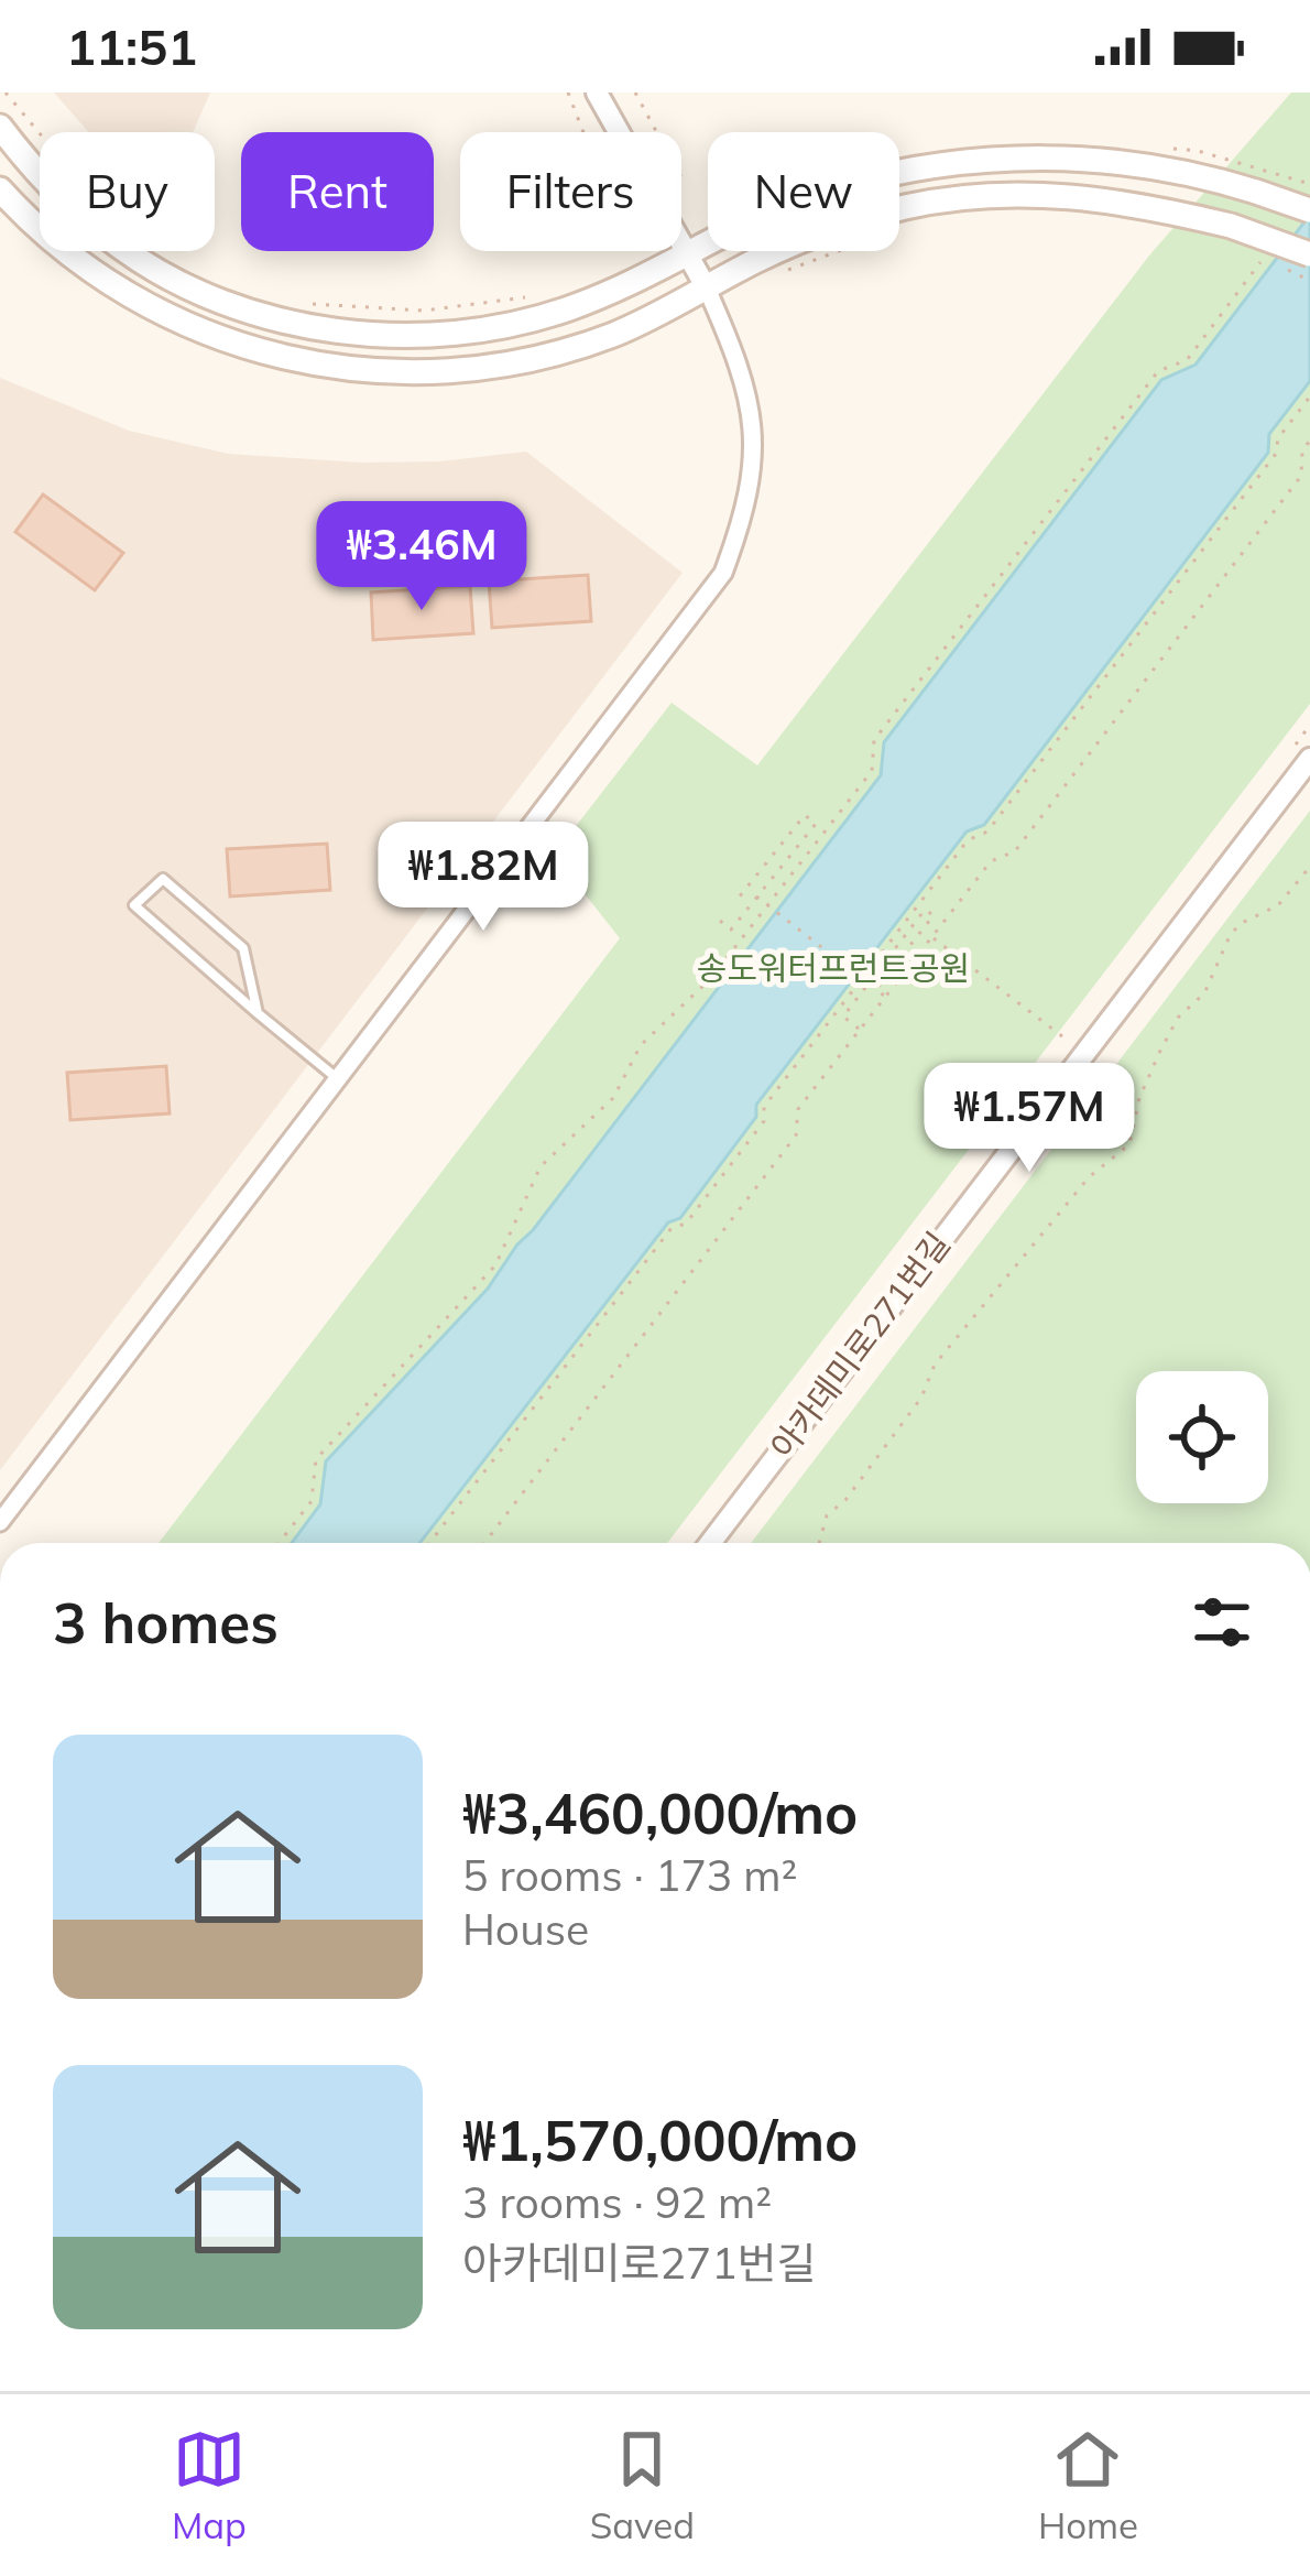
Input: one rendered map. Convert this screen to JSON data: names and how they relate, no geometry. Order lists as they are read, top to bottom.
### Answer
{
  "streets": {
    "street": ["아카데미로271번길"]
  },
  "parks": ["송도워터프런트공원"],
  "page": {
    "status": "11:51",
    "chip": [
      "Buy",
      "Rent",
      "Filters",
      "New"
    ],
    "price": ["₩3.46M", "₩1.82M", "₩1.57M"],
    "heading": "3 homes",
    "list": [
      {
        "name": "₩3,460,000/mo",
        "note": "5 rooms · 173 m² · House"
      },
      {
        "name": "₩1,570,000/mo",
        "note": "3 rooms · 92 m² · 아카데미로271번길"
      }
    ],
    "tabs": ["Map", "Saved", "Home"]
  }
}
